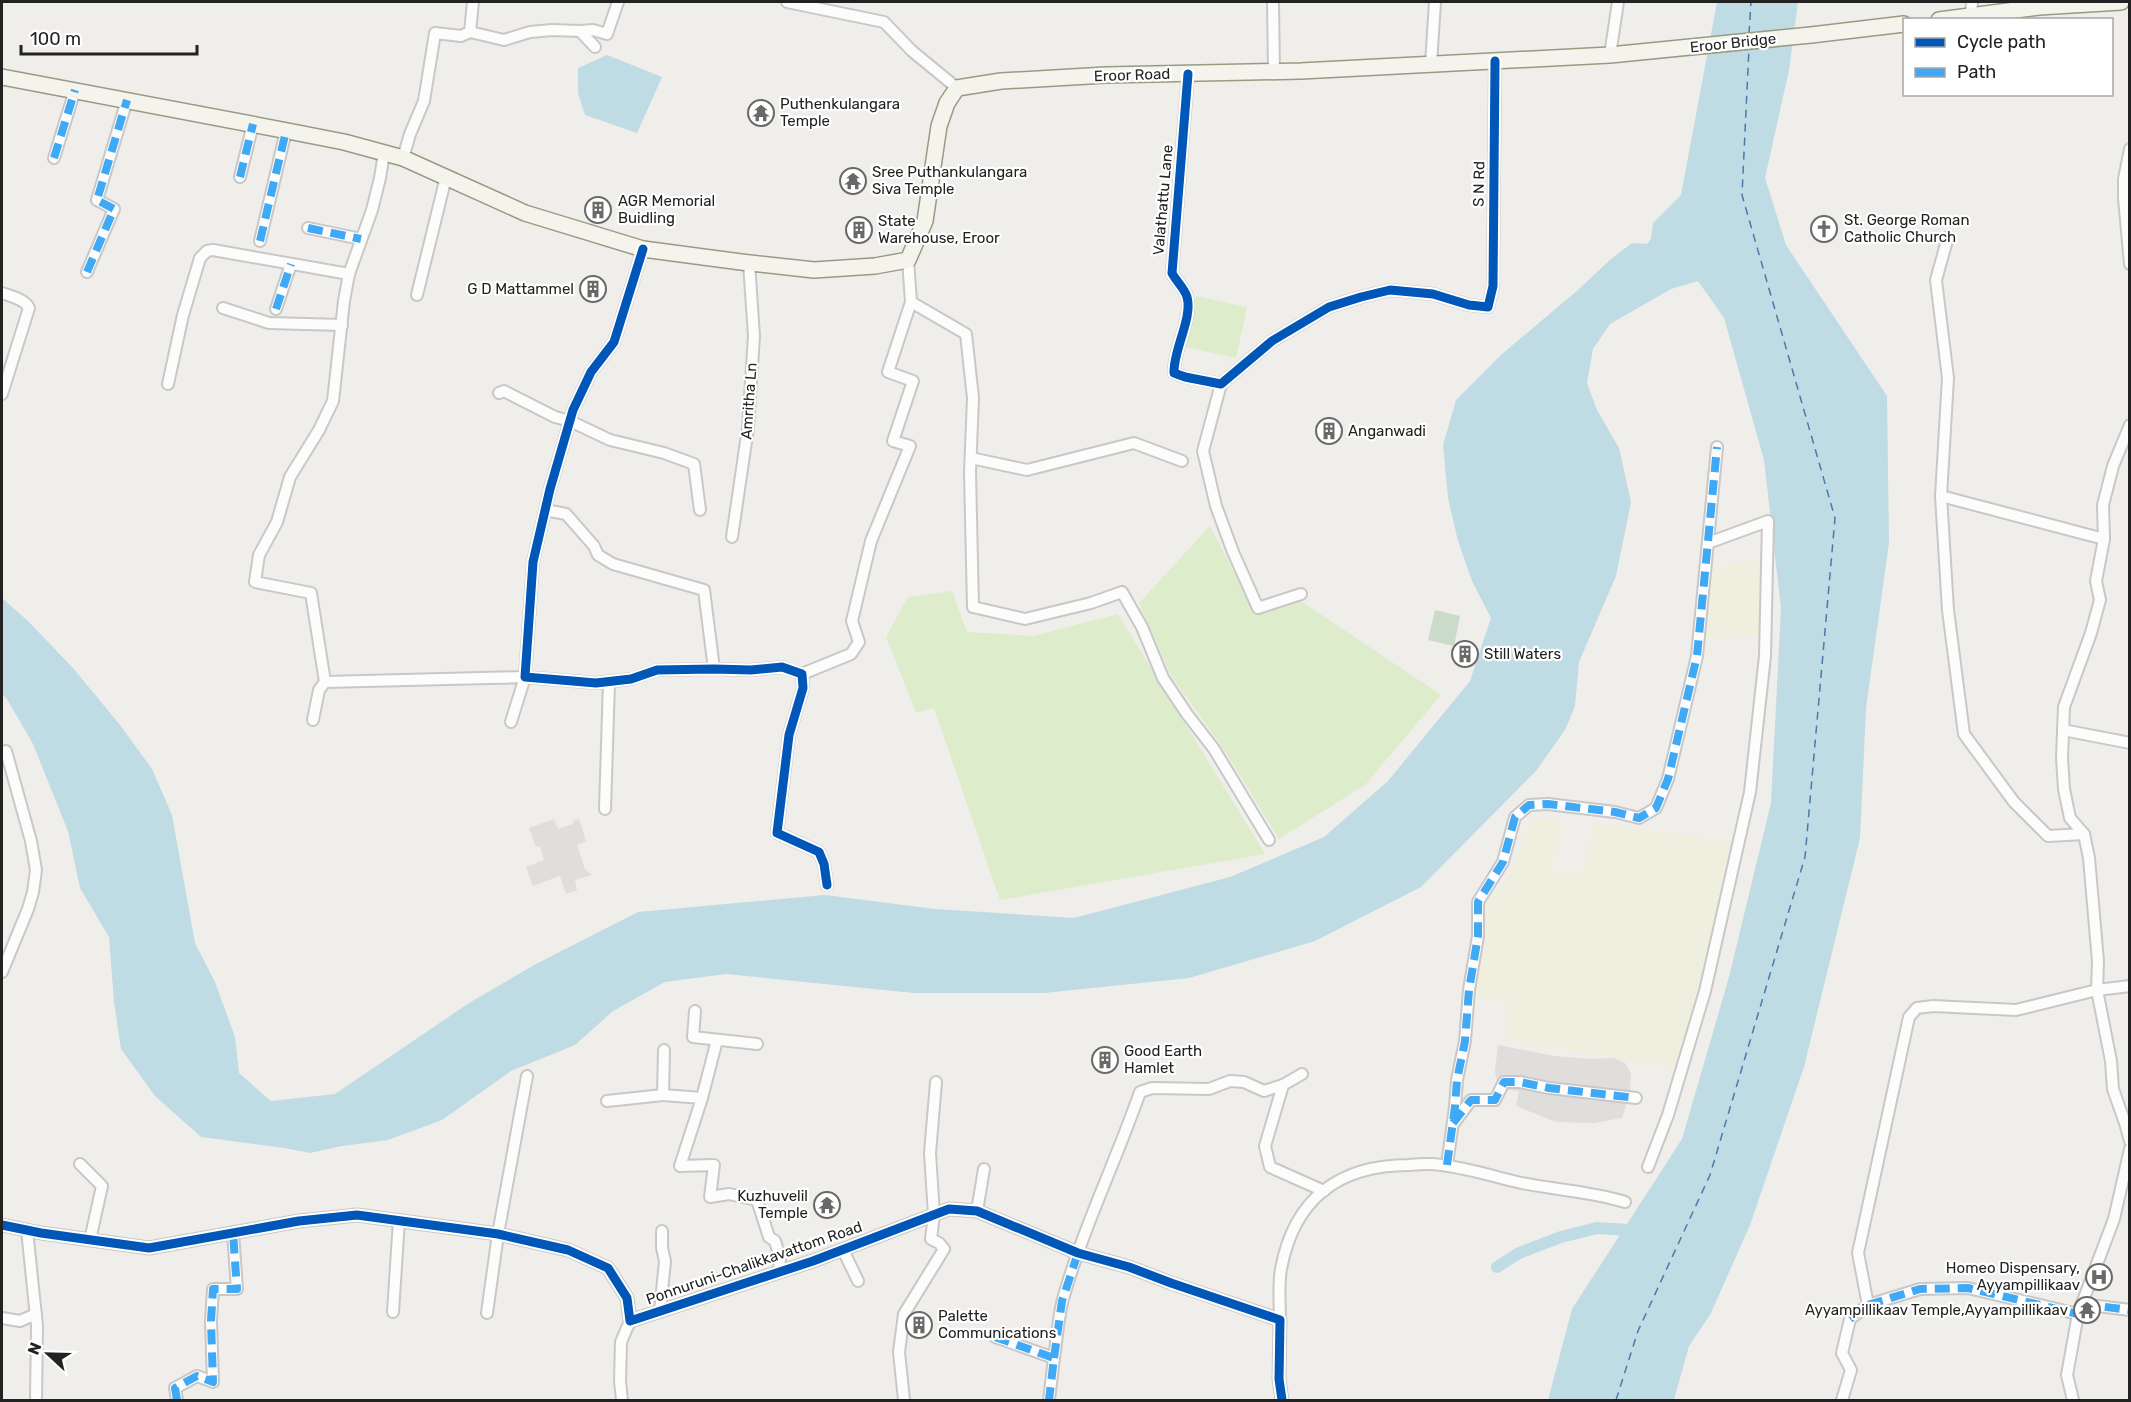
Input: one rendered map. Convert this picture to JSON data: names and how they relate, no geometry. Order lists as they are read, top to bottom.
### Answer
{
  "streets": {
    "main road": ["Eroor Bridge", "Eroor Road"],
    "street": [
      "S N Rd",
      "Valathattu Lane",
      "Amritha Ln",
      "Ponnuruni-Chalikkavattom Road"
    ]
  },
  "crossings": [
    ["Eroor Bridge", "Eroor Road"],
    ["Eroor Road", "S N Rd"],
    ["Eroor Road", "Valathattu Lane"],
    ["S N Rd", "Valathattu Lane"]
  ],
  "places": {
    "temple": [
      "Puthenkulangara Temple",
      "Sree Puthankulangara Siva Temple",
      "Kuzhuvelil Temple",
      "Ayyampillikaav Temple,Ayyampillikaav"
    ],
    "building": [
      "AGR Memorial Buidling",
      "State Warehouse, Eroor",
      "G D Mattammel",
      "Anganwadi",
      "Still Waters",
      "Good Earth Hamlet",
      "Palette Communications"
    ],
    "church": ["St. George Roman Catholic Church"],
    "hospital": ["Homeo Dispensary, Ayyampillikaav"]
  },
  "legend": ["Cycle path", "Path"],
  "scale_bar": "100 m",
  "north": "left"
}
